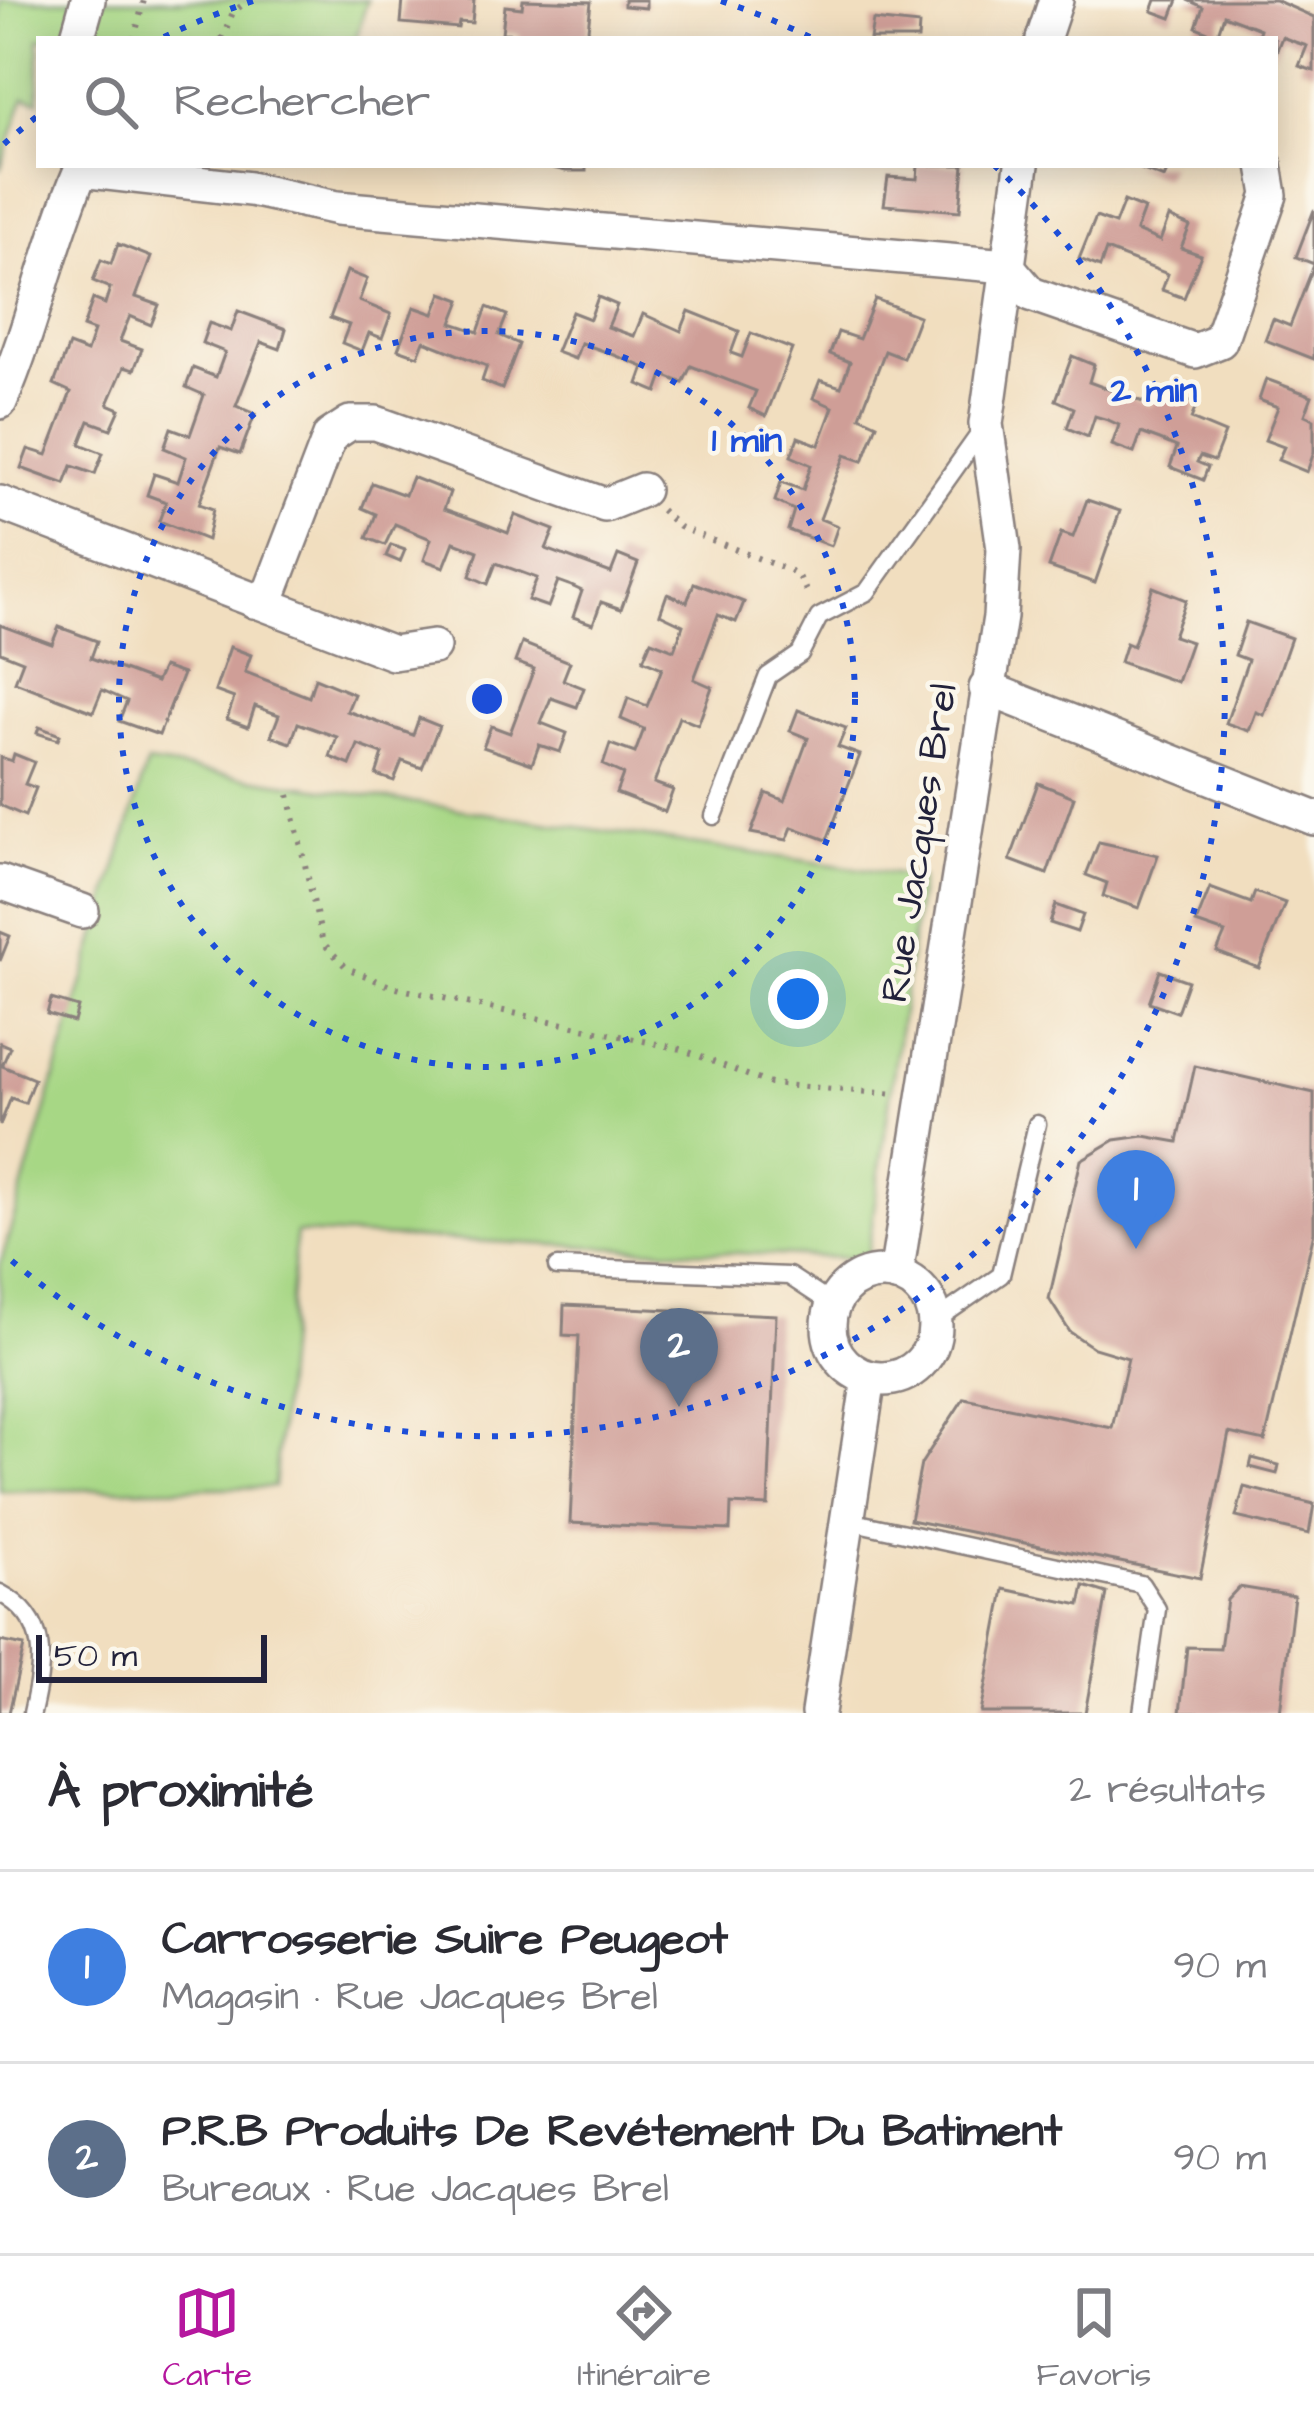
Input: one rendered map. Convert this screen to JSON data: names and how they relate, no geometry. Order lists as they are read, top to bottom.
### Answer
{
  "streets": {
    "street": ["Rue Jacques Brel"]
  },
  "scale_bar": "50 m",
  "page": {
    "search": "Rechercher",
    "pins": ["1", "2"],
    "scale": "50 m",
    "heading": ["À proximité", "2 résultats"],
    "list": [
      {
        "mark": "1",
        "name": "Carrosserie Suire Peugeot",
        "note": "Magasin · Rue Jacques Brel",
        "value": "90 m"
      },
      {
        "mark": "2",
        "name": "P.R.B Produits De Revétement Du Batiment",
        "note": "Bureaux · Rue Jacques Brel",
        "value": "90 m"
      }
    ],
    "nav": ["Carte", "Itinéraire", "Favoris"]
  },
  "rings": ["2 min", "1 min"]
}
